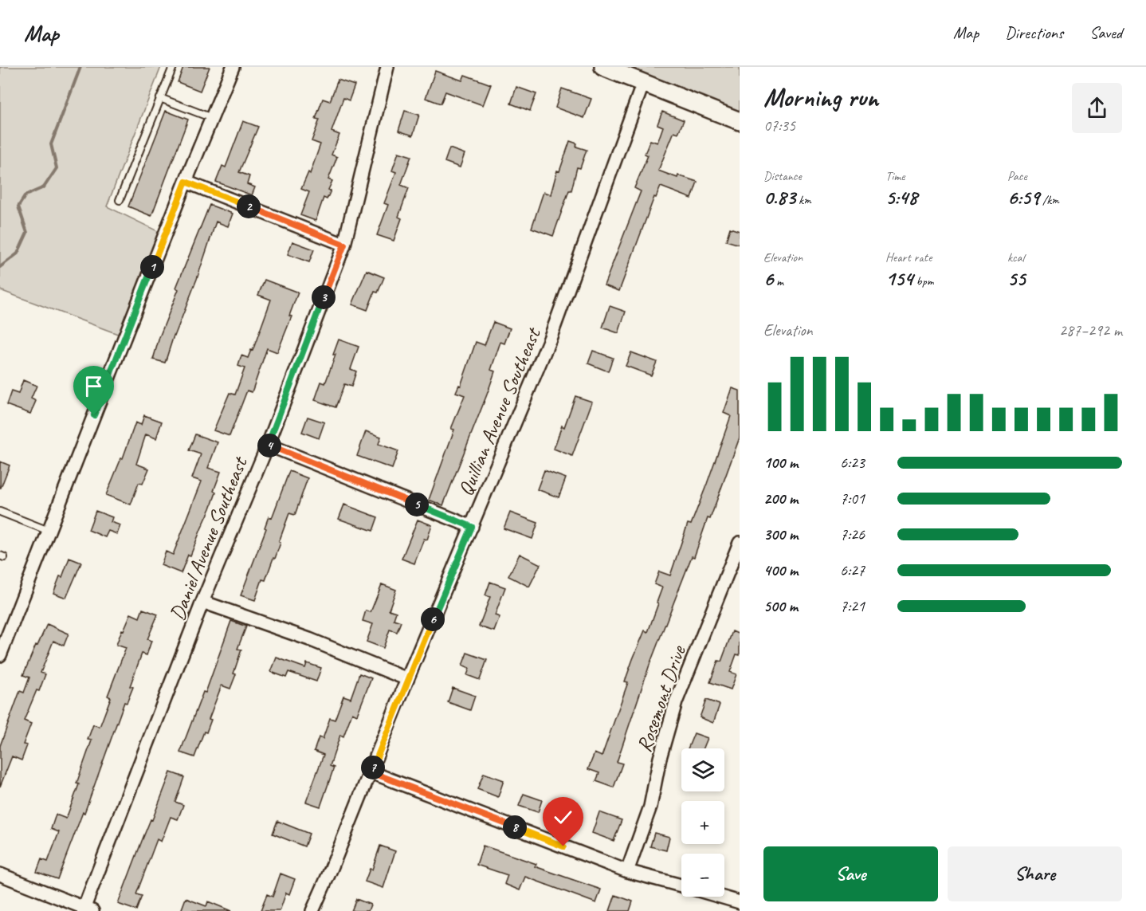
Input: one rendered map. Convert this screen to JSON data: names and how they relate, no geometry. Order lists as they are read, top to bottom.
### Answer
{
  "streets": {
    "street": ["Quillian Avenue Southeast", "Daniel Avenue Southeast", "Rosemont Drive"]
  },
  "page": {
    "header": "Map",
    "nav": ["Map", "Directions", "Saved"],
    "heading": ["Morning run", "07:35"],
    "stats": [
      ["Distance", "0.83 km"],
      ["Time", "5:48"],
      ["Pace", "6:59 /km"],
      ["Elevation", "6 m"],
      ["Heart rate", "154 bpm"],
      ["kcal", "55"]
    ],
    "pins": [
      "2",
      "1",
      "3",
      "4",
      "5",
      "6",
      "7",
      "8"
    ],
    "chart": ["Elevation", "287–292 m"],
    "list": [
      {
        "name": "100 m",
        "note": "6:23"
      },
      {
        "name": "200 m",
        "note": "7:01"
      },
      {
        "name": "300 m",
        "note": "7:26"
      },
      {
        "name": "400 m",
        "note": "6:27"
      },
      {
        "name": "500 m",
        "note": "7:21"
      }
    ],
    "map_buttons": ["+", "−"],
    "buttons": ["Save", "Share"]
  }
}
